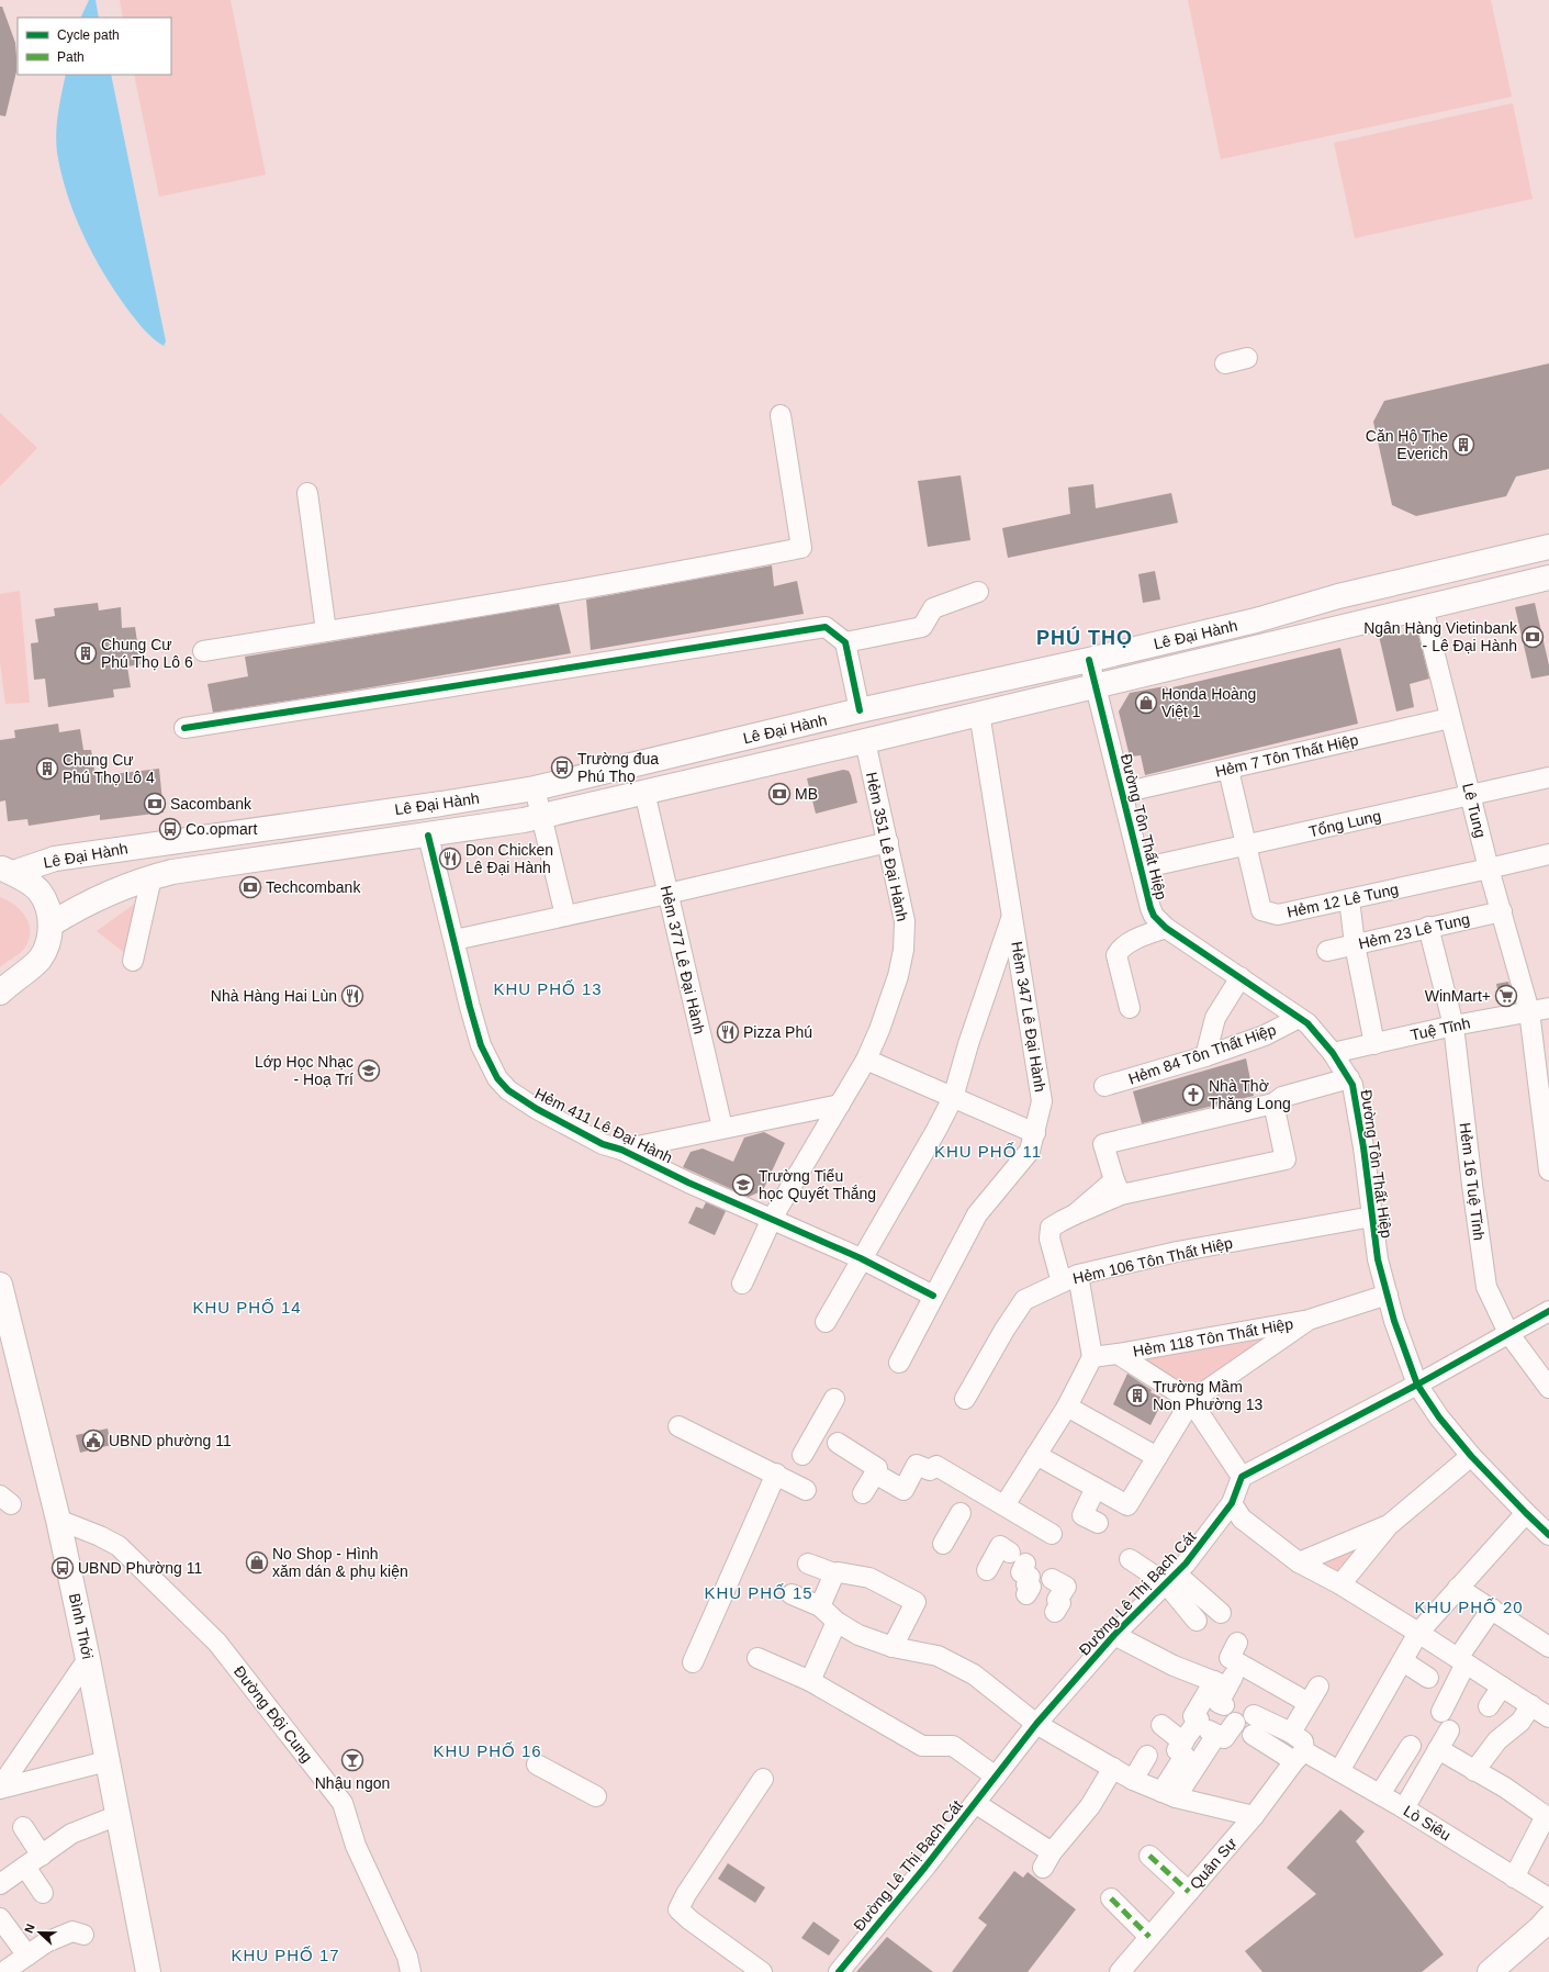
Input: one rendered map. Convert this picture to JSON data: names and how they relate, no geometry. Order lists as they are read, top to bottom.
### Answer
{
  "streets": {
    "main road": ["Lê Đại Hành", "Bình Thới"],
    "street": [
      "Hẻm 7 Tôn Thất Hiệp",
      "Lê Tung",
      "Tổng Lung",
      "Đường Tôn Thất Hiệp",
      "Hẻm 351 Lê Đại Hành",
      "Hẻm 12 Lê Tung",
      "Hẻm 23 Lê Tung",
      "Hẻm 377 Lê Đại Hành",
      "Hẻm 347 Lê Đại Hành",
      "Tuệ Tĩnh",
      "Hẻm 84 Tôn Thất Hiệp",
      "Hẻm 411 Lê Đại Hành",
      "Hẻm 16 Tuệ Tĩnh",
      "Hẻm 106 Tôn Thất Hiệp",
      "Hẻm 118 Tôn Thất Hiệp",
      "Đường Lê Thị Bạch Cát",
      "Đường Đội Cung",
      "Lò Siêu",
      "Quân Sự"
    ]
  },
  "crossings": [
    ["Lê Đại Hành", "Lê Tung"],
    ["Lê Đại Hành", "Đường Tôn Thất Hiệp"],
    ["Lê Đại Hành", "Hẻm 351 Lê Đại Hành"],
    ["Lê Đại Hành", "Hẻm 377 Lê Đại Hành"],
    ["Lê Đại Hành", "Hẻm 347 Lê Đại Hành"],
    ["Lê Đại Hành", "Hẻm 411 Lê Đại Hành"],
    ["Hẻm 7 Tôn Thất Hiệp", "Lê Tung"],
    ["Hẻm 7 Tôn Thất Hiệp", "Đường Tôn Thất Hiệp"],
    ["Lê Tung", "Tổng Lung"],
    ["Lê Tung", "Hẻm 12 Lê Tung"],
    ["Lê Tung", "Hẻm 23 Lê Tung"],
    ["Lê Tung", "Tuệ Tĩnh"],
    ["Tổng Lung", "Đường Tôn Thất Hiệp"],
    ["Tổng Lung", "Hẻm 12 Lê Tung"],
    ["Đường Tôn Thất Hiệp", "Tuệ Tĩnh"],
    ["Đường Tôn Thất Hiệp", "Hẻm 84 Tôn Thất Hiệp"],
    ["Đường Tôn Thất Hiệp", "Hẻm 106 Tôn Thất Hiệp"],
    ["Hẻm 351 Lê Đại Hành", "Hẻm 411 Lê Đại Hành"],
    ["Hẻm 23 Lê Tung", "Hẻm 16 Tuệ Tĩnh"],
    ["Hẻm 347 Lê Đại Hành", "Hẻm 411 Lê Đại Hành"],
    ["Tuệ Tĩnh", "Hẻm 16 Tuệ Tĩnh"],
    ["Bình Thới", "Đường Đội Cung"],
    ["Lò Siêu", "Quân Sự"]
  ],
  "districts": [
    "PHÚ THỌ",
    "KHU PHỐ 13",
    "KHU PHỐ 11",
    "KHU PHỐ 14",
    "KHU PHỐ 15",
    "KHU PHỐ 20",
    "KHU PHỐ 16",
    "KHU PHỐ 17"
  ],
  "places": {
    "building": [
      "Căn Hộ The Everich",
      "Chung Cư Phú Thọ Lô 6",
      "Chung Cư Phú Thọ Lô 4",
      "Trường Mầm Non Phường 13"
    ],
    "bank": [
      "Ngân Hàng Vietinbank - Lê Đại Hành",
      "MB",
      "Sacombank",
      "Techcombank"
    ],
    "shop": ["Honda Hoàng Việt 1", "No Shop - Hình xăm dán & phụ kiện"],
    "bus stop": ["Trường đua Phú Thọ", "Co.opmart", "UBND Phường 11"],
    "restaurant": ["Don Chicken Lê Đại Hành", "Nhà Hàng Hai Lùn", "Pizza Phú"],
    "supermarket": ["WinMart+"],
    "school or university": ["Lớp Học Nhạc - Hoạ Trí", "Trường Tiểu học Quyết Thắng"],
    "church": ["Nhà Thờ Thăng Long"],
    "public building": ["UBND phường 11"],
    "bar": ["Nhậu ngon"]
  },
  "legend": ["Cycle path", "Path"],
  "north": "left"
}
